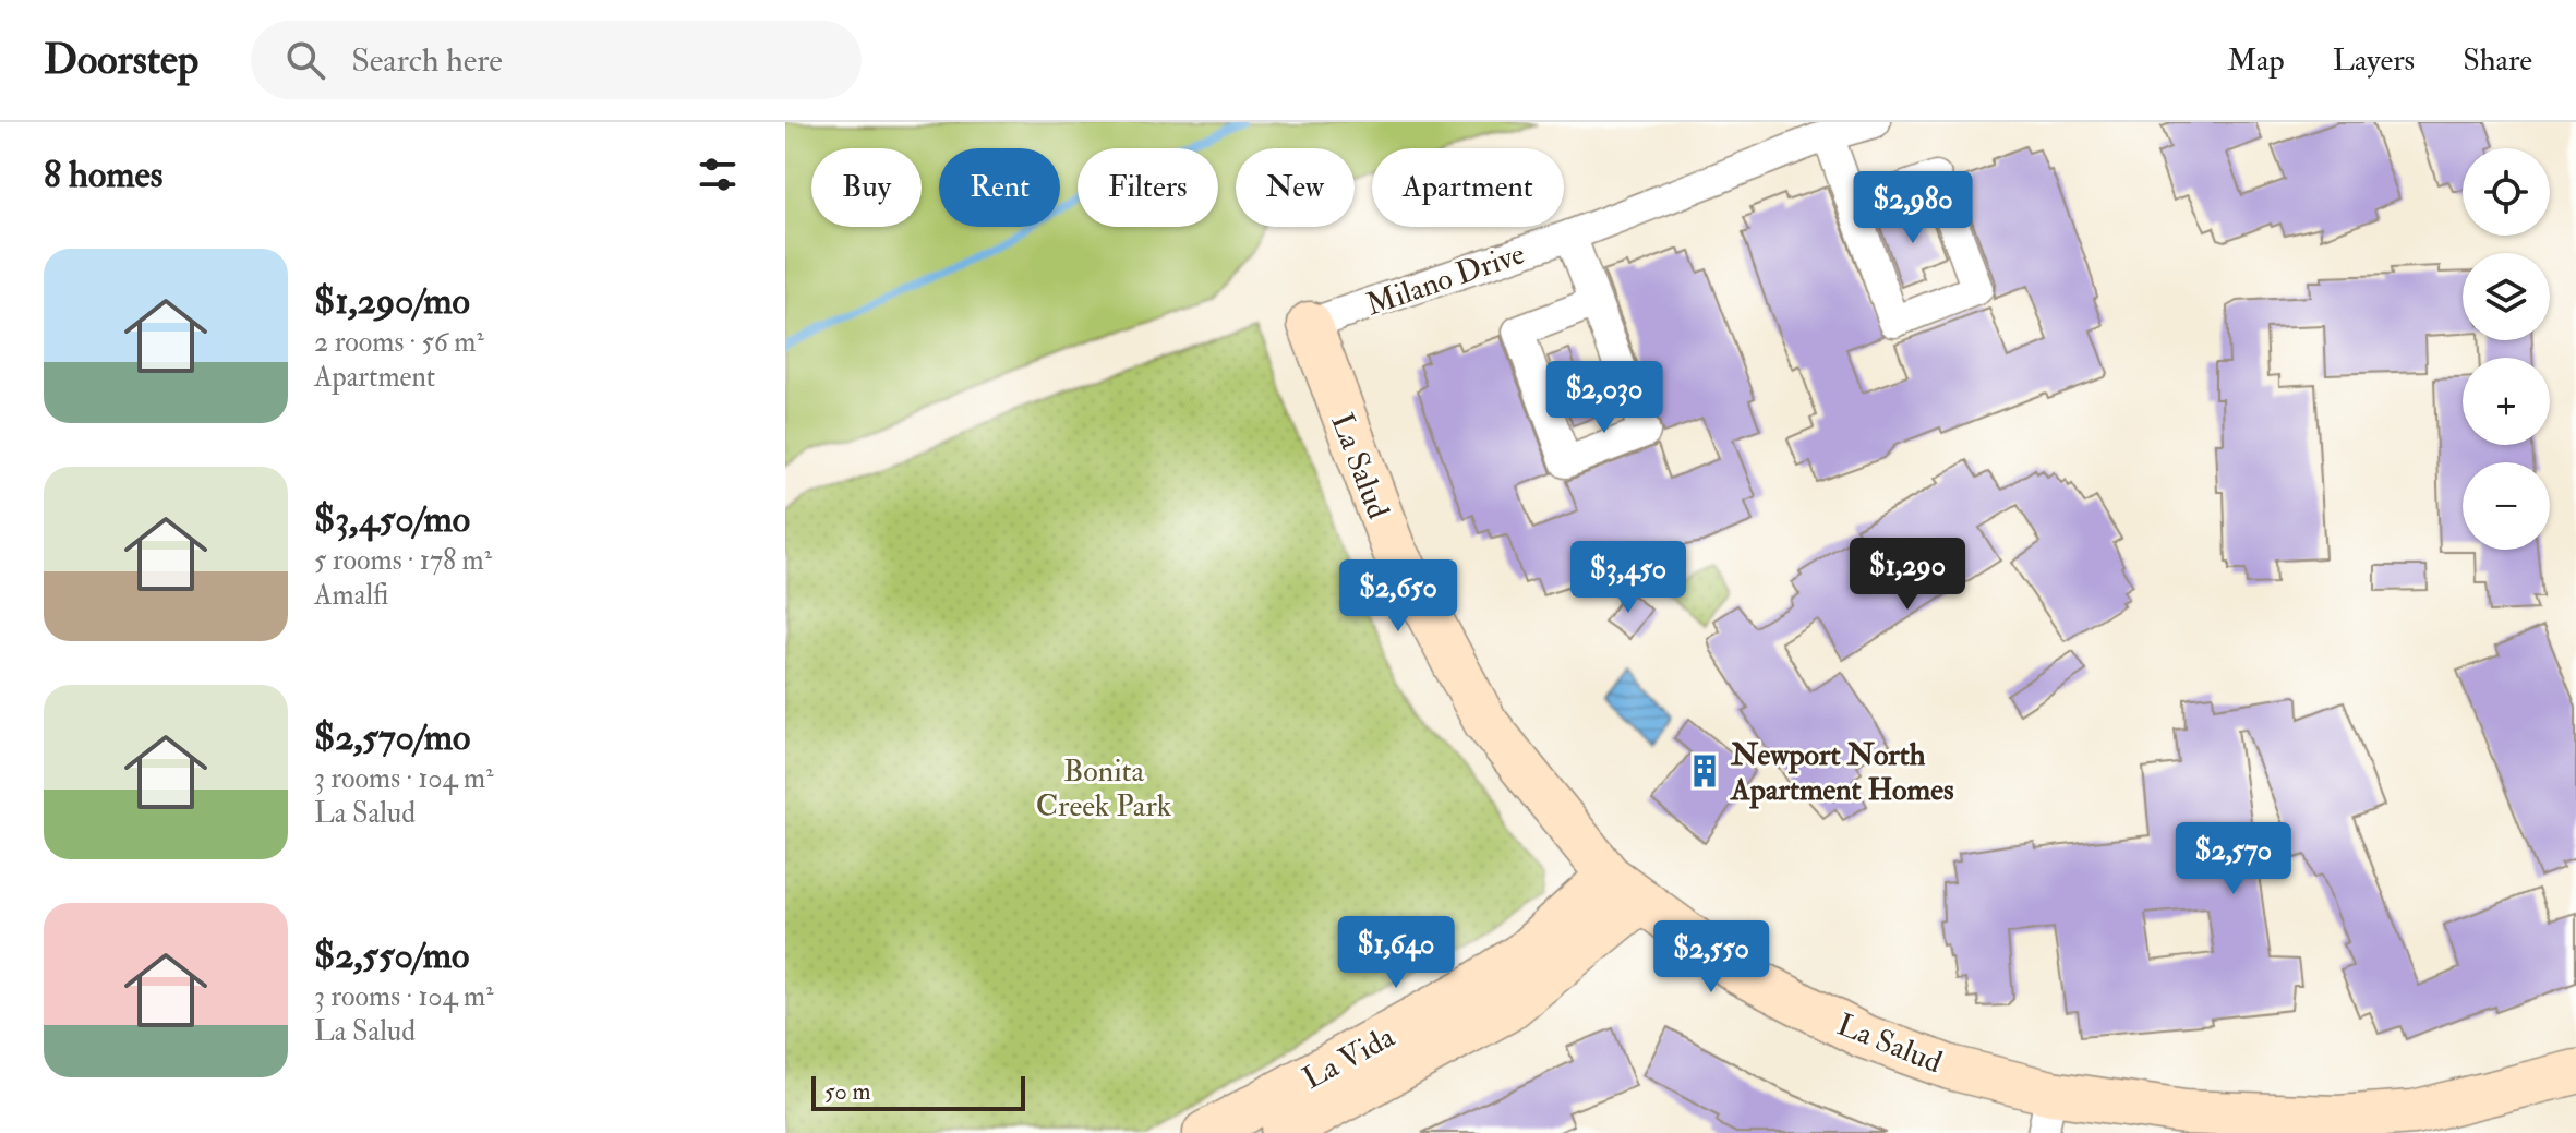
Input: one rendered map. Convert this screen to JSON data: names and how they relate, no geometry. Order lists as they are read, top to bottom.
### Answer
{
  "streets": {
    "street": ["Milano Drive", "La Salud", "La Vida"]
  },
  "crossings": [
    ["Milano Drive", "La Salud"],
    ["La Salud", "La Vida"]
  ],
  "parks": ["Bonita Creek Park"],
  "places": {
    "building": ["Newport North Apartment Homes"]
  },
  "scale_bar": "50 m",
  "page": {
    "header": "Doorstep",
    "search": "Search here",
    "nav": ["Map", "Layers", "Share"],
    "heading": "8 homes",
    "map_buttons": ["+", "−"],
    "chip": [
      "Buy",
      "Rent",
      "Filters",
      "New",
      "Apartment"
    ],
    "price": [
      "$2,980",
      "$2,030",
      "$1,290",
      "$3,450",
      "$2,650",
      "$2,570",
      "$1,640",
      "$2,550"
    ],
    "list": [
      {
        "name": "$1,290/mo",
        "note": "2 rooms · 56 m² · Apartment"
      },
      {
        "name": "$3,450/mo",
        "note": "5 rooms · 178 m² · Amalfi"
      },
      {
        "name": "$2,570/mo",
        "note": "3 rooms · 104 m² · La Salud"
      },
      {
        "name": "$2,550/mo",
        "note": "3 rooms · 104 m² · La Salud"
      }
    ],
    "scale": "50 m"
  }
}
